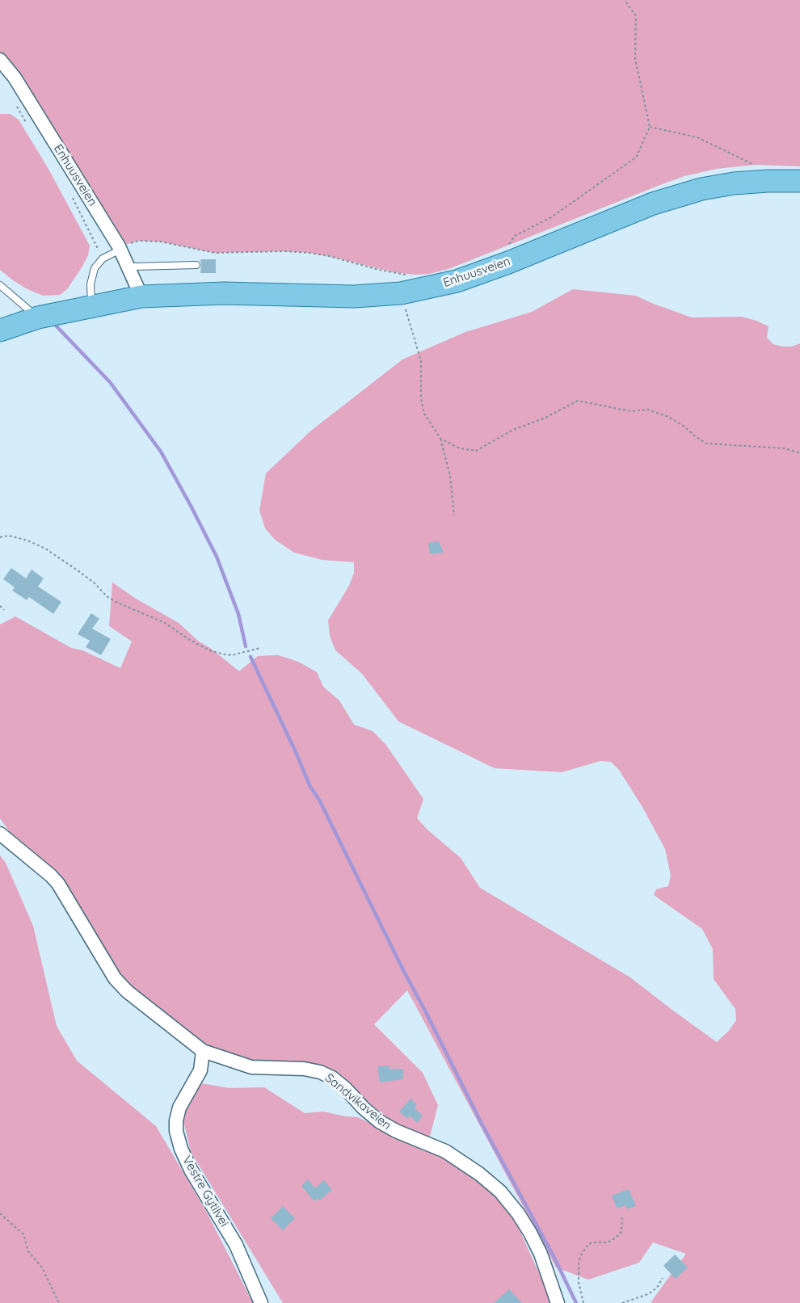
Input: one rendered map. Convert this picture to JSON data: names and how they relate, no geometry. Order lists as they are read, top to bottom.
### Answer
{
  "streets": {
    "main road": ["Enhuusveien"],
    "street": ["Sandvikaveien", "Vestre Gytilvei"]
  },
  "crossings": [
    ["Sandvikaveien", "Vestre Gytilvei"]
  ]
}
